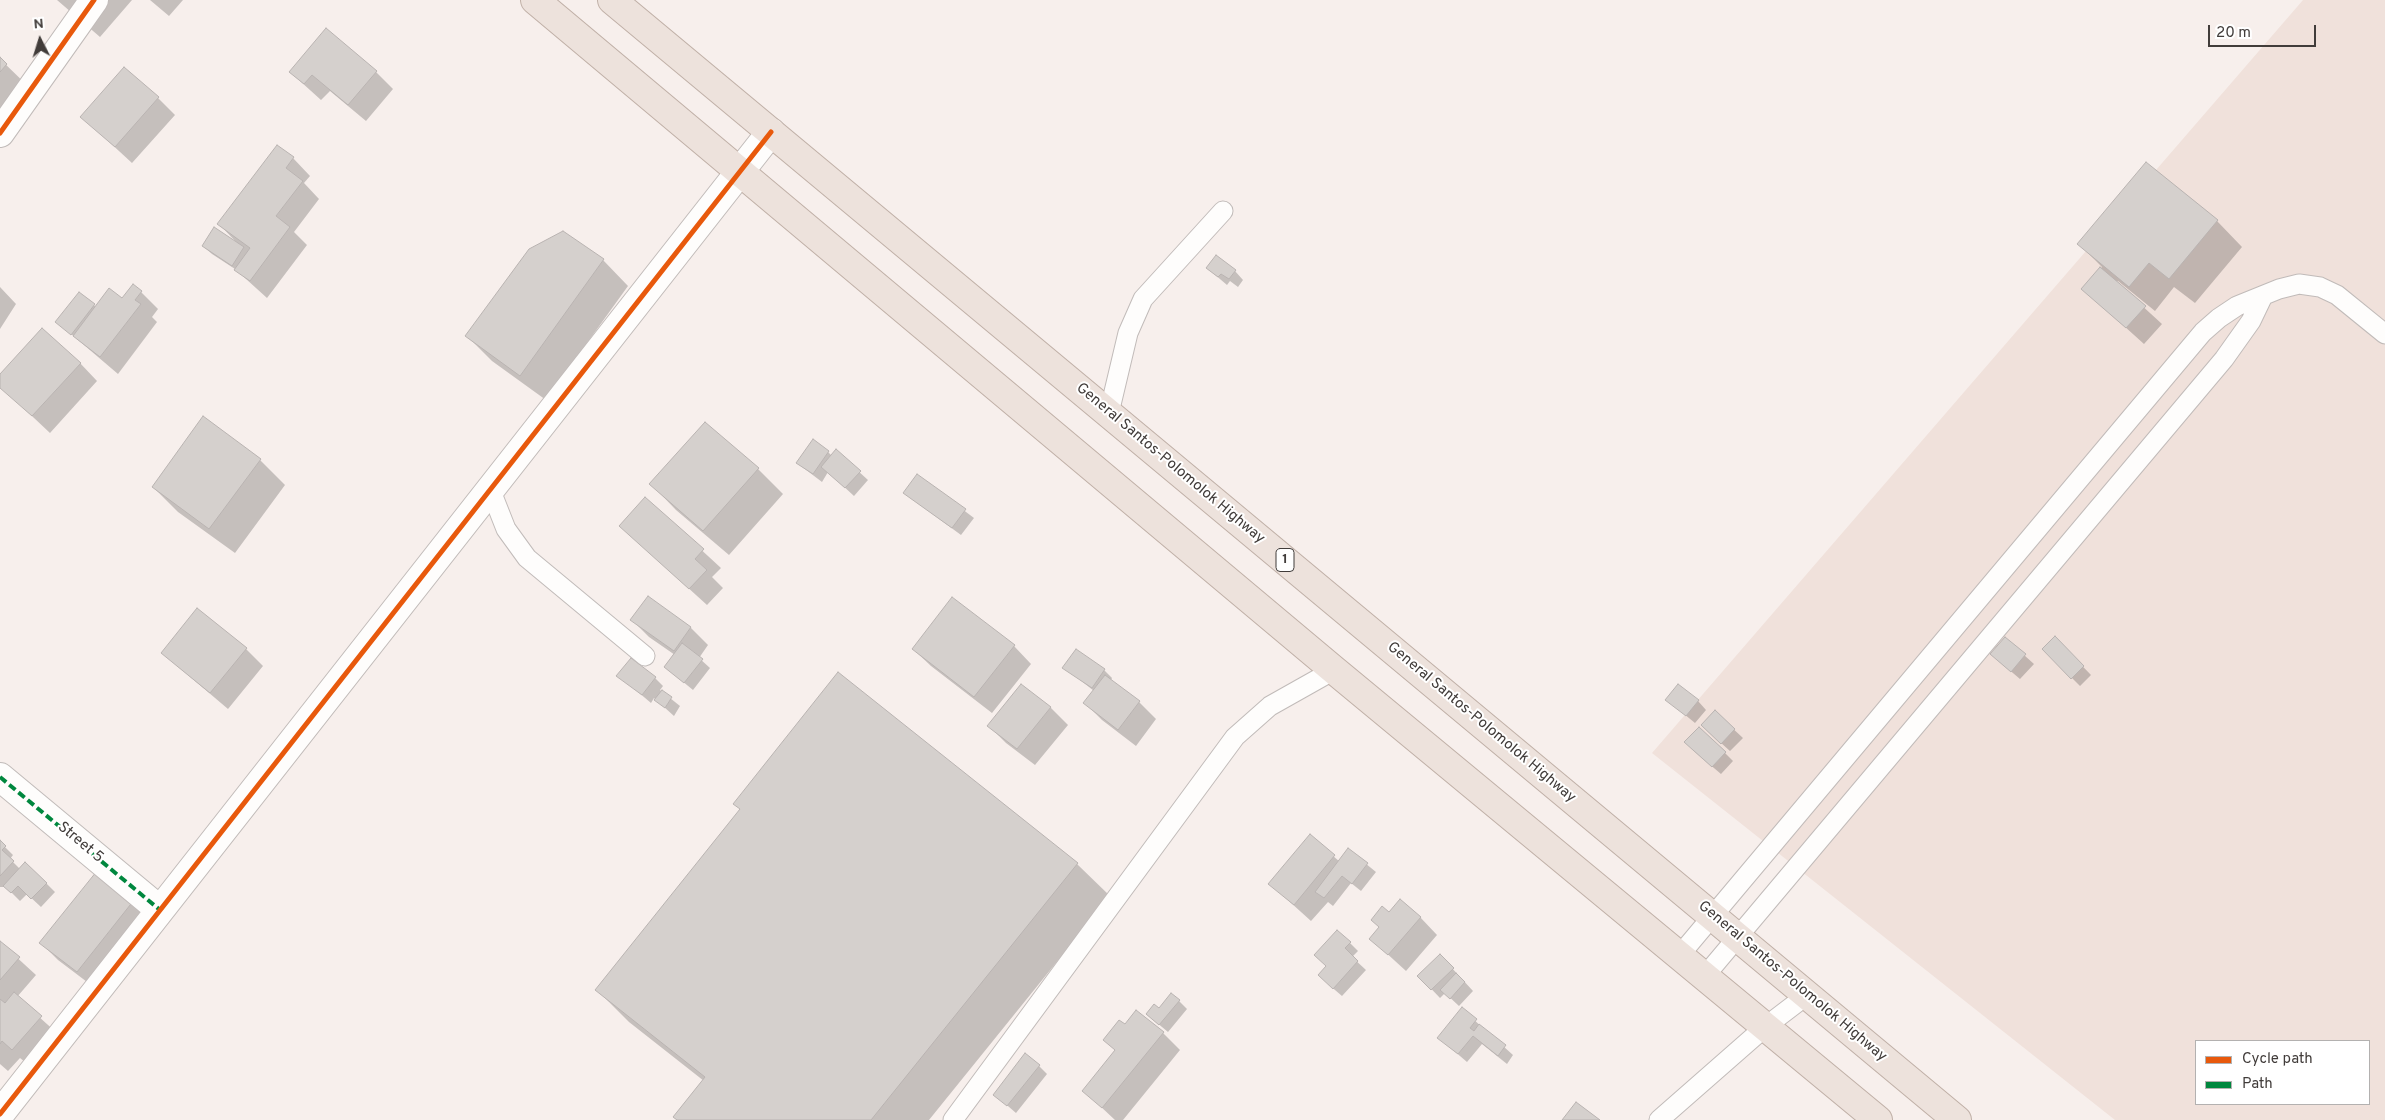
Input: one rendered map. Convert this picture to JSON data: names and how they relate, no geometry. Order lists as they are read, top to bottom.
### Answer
{
  "streets": {
    "highway": ["General Santos-Polomolok Highway", "1"],
    "street": ["Street 5"]
  },
  "legend": ["Cycle path", "Path"],
  "scale_bar": "20 m",
  "north": "top"
}
